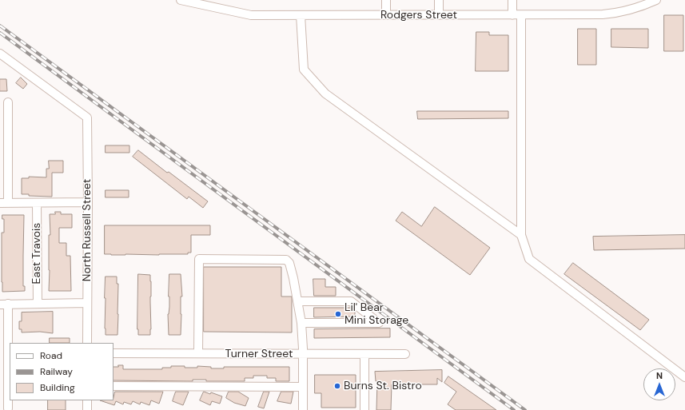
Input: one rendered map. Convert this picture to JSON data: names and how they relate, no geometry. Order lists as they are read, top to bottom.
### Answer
{
  "streets": {
    "street": [
      "Rodgers Street",
      "North Russell Street",
      "East Travois",
      "Turner Street"
    ]
  },
  "places": ["Lil' Bear Mini Storage", "Burns St. Bistro"],
  "legend": ["Road", "Railway", "Building"],
  "north": "top"
}
